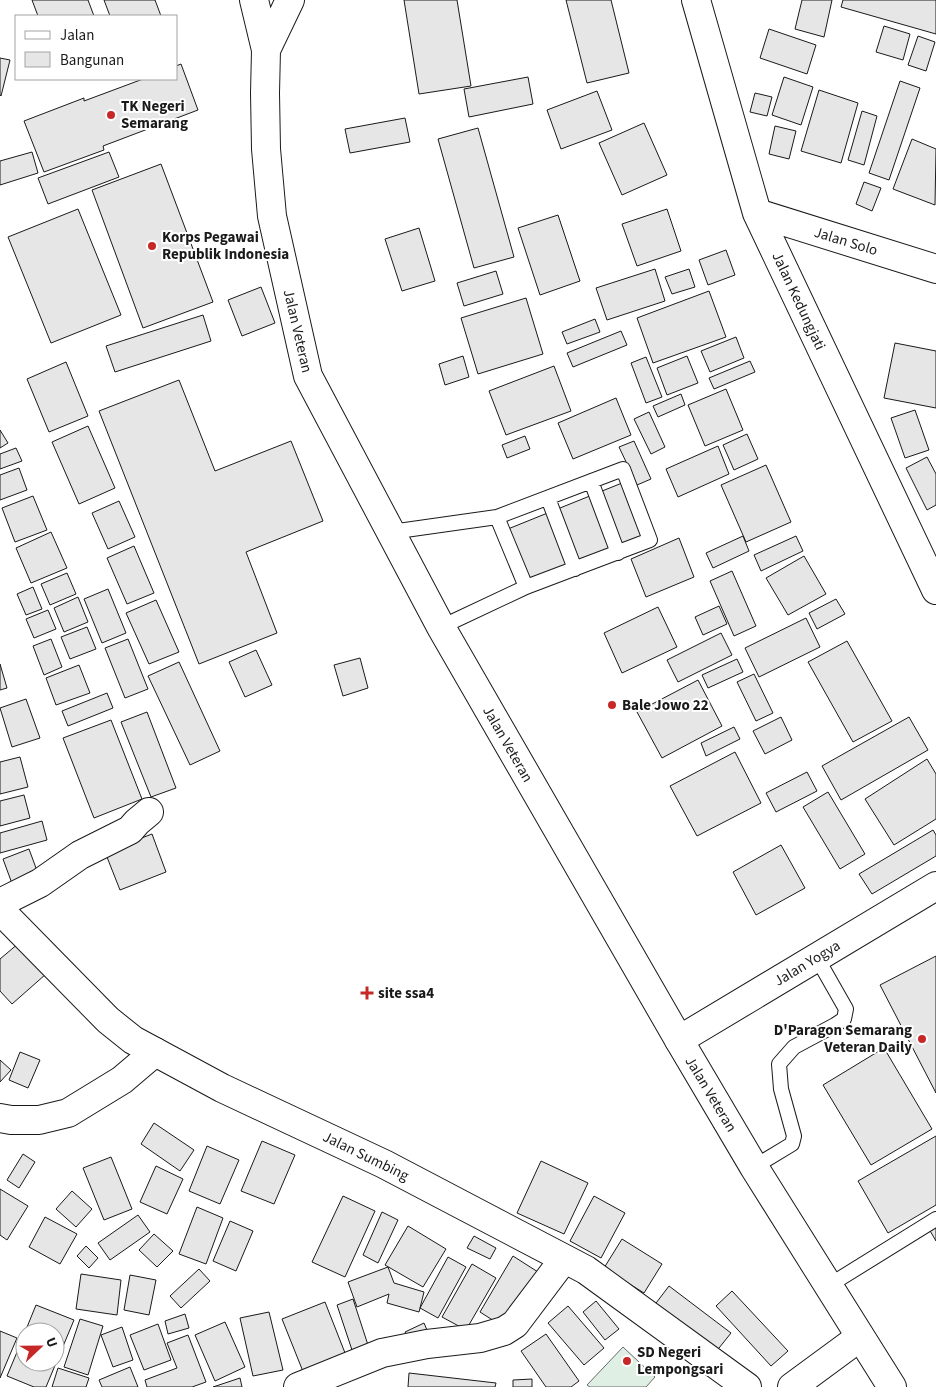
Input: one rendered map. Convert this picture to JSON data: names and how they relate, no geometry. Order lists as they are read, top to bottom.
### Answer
{
  "streets": {
    "street": [
      "Jalan Solo",
      "Jalan Kedungjati",
      "Jalan Veteran",
      "Jalan Yogya",
      "Jalan Sumbing"
    ]
  },
  "crossings": [
    ["Jalan Solo", "Jalan Kedungjati"],
    ["Jalan Veteran", "Jalan Yogya"]
  ],
  "places": {
    "other": [
      "TK Negeri Semarang",
      "Korps Pegawai Republik Indonesia",
      "Bale Jowo 22",
      "D'Paragon Semarang Veteran Daily",
      "SD Negeri Lempongsari"
    ],
    "health": ["site ssa4"]
  },
  "legend": ["Jalan", "Bangunan"],
  "north": "right"
}
